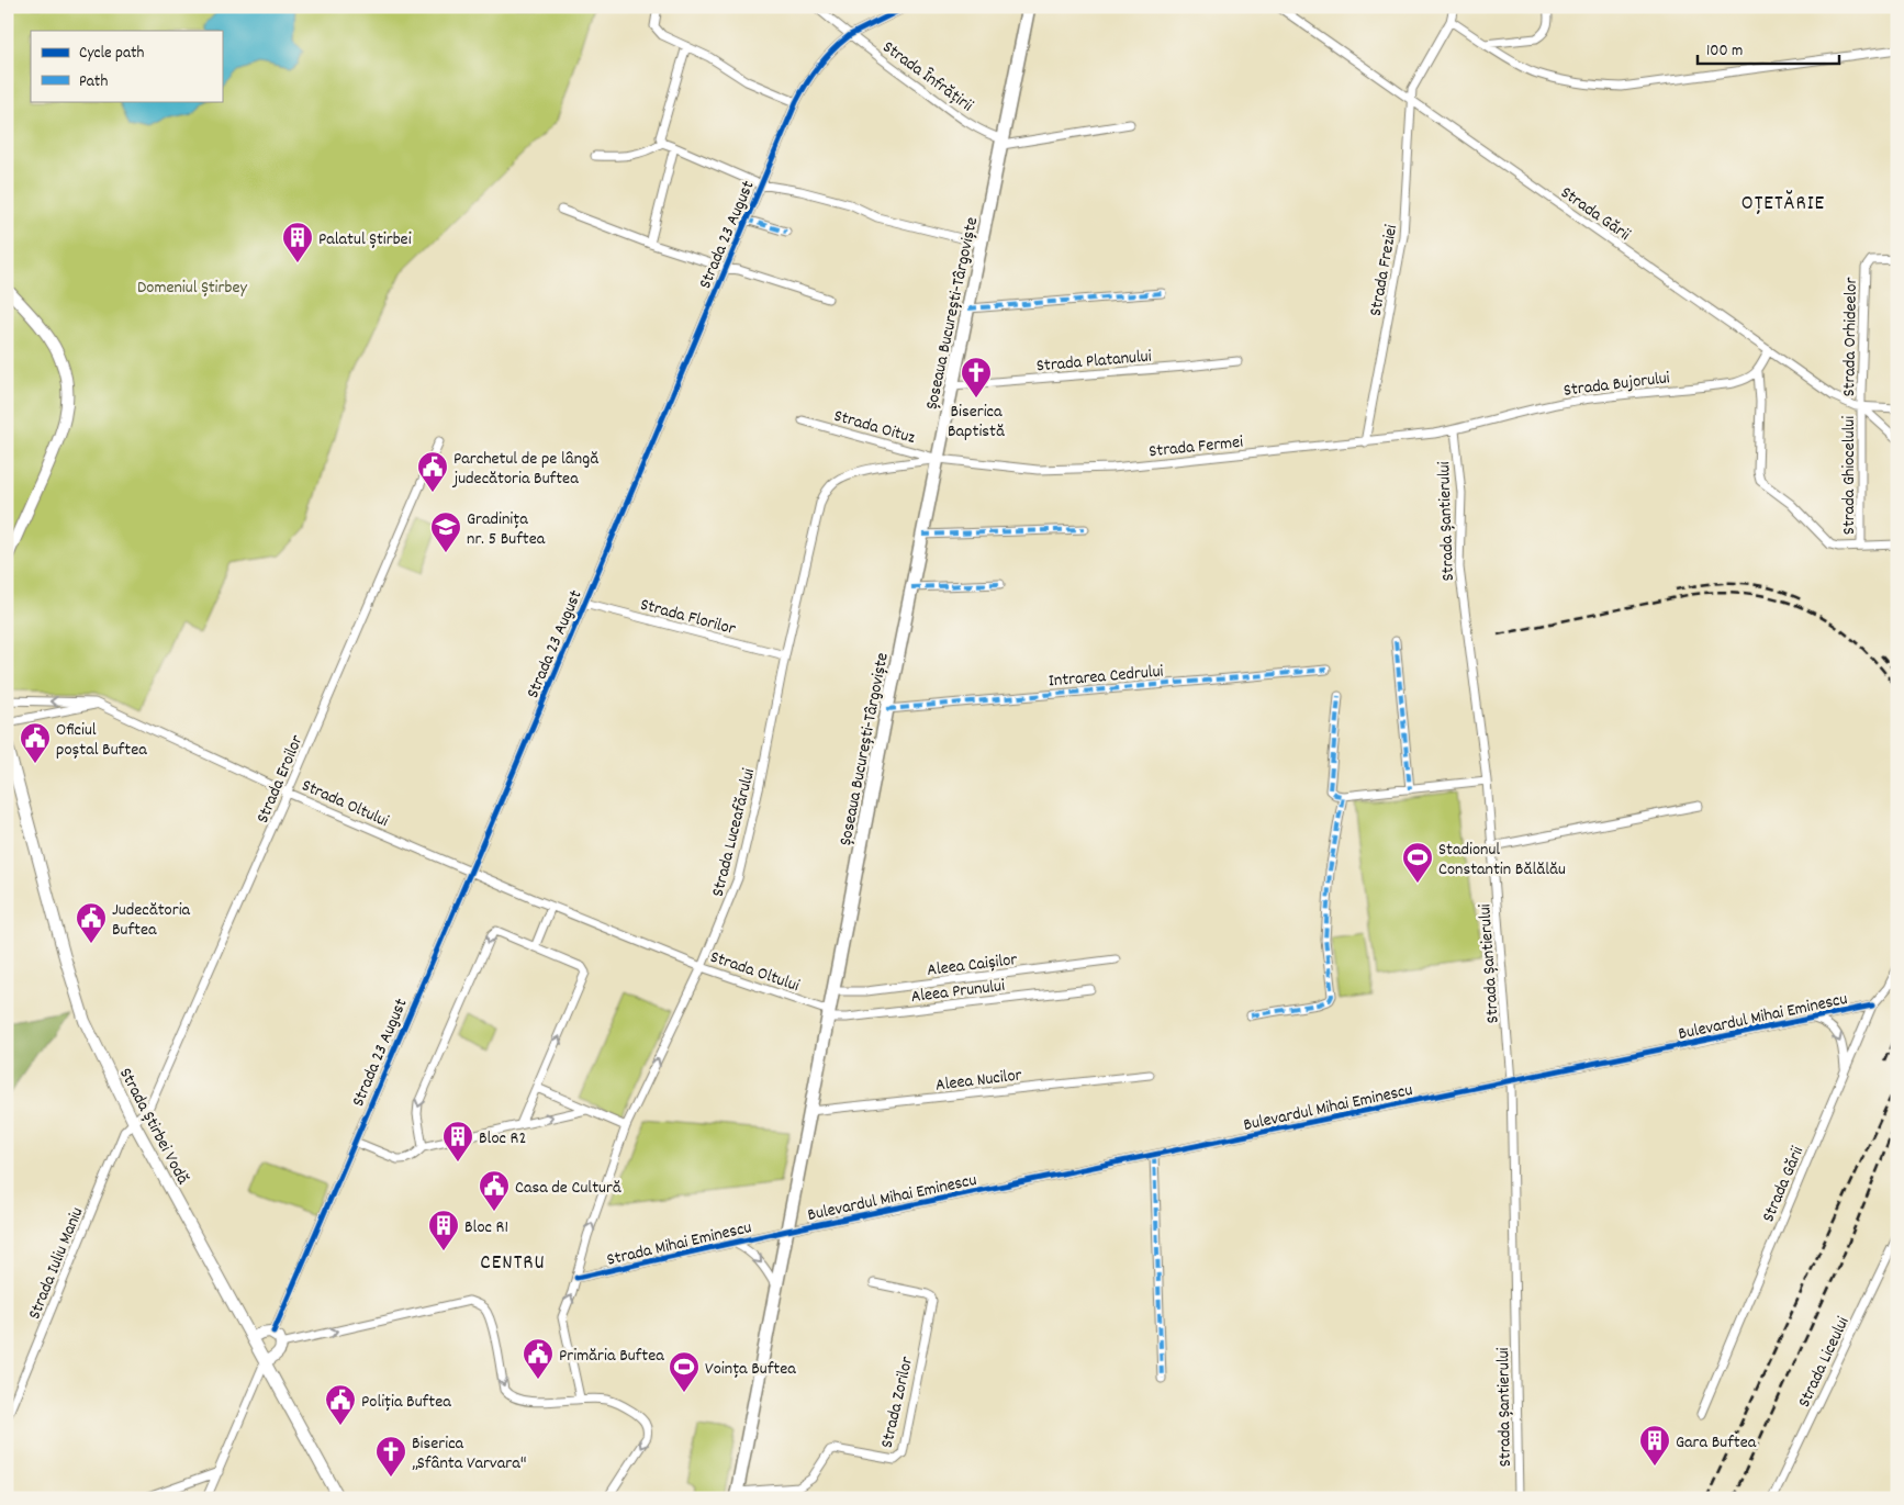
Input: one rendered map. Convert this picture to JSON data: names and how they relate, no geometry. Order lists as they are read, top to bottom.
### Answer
{
  "streets": {
    "main road": ["Șoseaua București-Târgoviște"],
    "street": [
      "Strada Înfrățirii",
      "Strada Gării",
      "Strada 23 August",
      "Strada Freziei",
      "Strada Orhideelor",
      "Strada Platanului",
      "Strada Bujorului",
      "Strada Oituz",
      "Strada Fermei",
      "Strada Ghiocelului",
      "Strada Șantierului",
      "Strada Florilor",
      "Intrarea Cedrului",
      "Strada Eroilor",
      "Strada Oltului",
      "Strada Luceafărului",
      "Aleea Caișilor",
      "Aleea Prunului",
      "Bulevardul Mihai Eminescu",
      "Aleea Nucilor",
      "Strada Știrbei Vodă",
      "Strada Mihai Eminescu",
      "Strada Iuliu Maniu",
      "Strada Liceului",
      "Strada Zorilor"
    ]
  },
  "crossings": [
    ["Strada Înfrățirii", "Strada 23 August"],
    ["Strada Înfrățirii", "Șoseaua București-Târgoviște"],
    ["Strada Gării", "Strada Freziei"],
    ["Strada Gării", "Strada Orhideelor"],
    ["Strada Gării", "Strada Ghiocelului"],
    ["Strada Gării", "Bulevardul Mihai Eminescu"],
    ["Strada 23 August", "Strada Florilor"],
    ["Strada 23 August", "Strada Oltului"],
    ["Strada Freziei", "Strada Fermei"],
    ["Șoseaua București-Târgoviște", "Strada Platanului"],
    ["Șoseaua București-Târgoviște", "Strada Oituz"],
    ["Șoseaua București-Târgoviște", "Strada Fermei"],
    ["Șoseaua București-Târgoviște", "Intrarea Cedrului"],
    ["Șoseaua București-Târgoviște", "Strada Oltului"],
    ["Șoseaua București-Târgoviște", "Strada Luceafărului"],
    ["Șoseaua București-Târgoviște", "Aleea Caișilor"],
    ["Șoseaua București-Târgoviște", "Aleea Prunului"],
    ["Șoseaua București-Târgoviște", "Bulevardul Mihai Eminescu"],
    ["Șoseaua București-Târgoviște", "Aleea Nucilor"],
    ["Șoseaua București-Târgoviște", "Strada Mihai Eminescu"],
    ["Șoseaua București-Târgoviște", "Strada Zorilor"],
    ["Strada Orhideelor", "Strada Ghiocelului"],
    ["Strada Bujorului", "Strada Fermei"],
    ["Strada Bujorului", "Strada Șantierului"],
    ["Strada Oituz", "Strada Fermei"],
    ["Strada Oituz", "Strada Luceafărului"],
    ["Strada Fermei", "Strada Șantierului"],
    ["Strada Fermei", "Strada Luceafărului"],
    ["Strada Șantierului", "Bulevardul Mihai Eminescu"],
    ["Strada Florilor", "Strada Luceafărului"],
    ["Strada Eroilor", "Strada Oltului"],
    ["Strada Eroilor", "Strada Știrbei Vodă"],
    ["Strada Eroilor", "Strada Iuliu Maniu"],
    ["Strada Oltului", "Strada Luceafărului"],
    ["Strada Oltului", "Aleea Prunului"],
    ["Strada Luceafărului", "Strada Mihai Eminescu"],
    ["Bulevardul Mihai Eminescu", "Strada Mihai Eminescu"],
    ["Strada Știrbei Vodă", "Strada Iuliu Maniu"]
  ],
  "one_way": ["Strada Luceafărului"],
  "districts": ["OȚETĂRIE", "CENTRU"],
  "parks": ["Domeniul Știrbey"],
  "places": {
    "building": [
      "Palatul Știrbei",
      "Bloc R2",
      "Bloc R1",
      "Gara Buftea"
    ],
    "church": ["Biserica Baptistă", "Biserica „Sfânta Varvara\""],
    "public building": [
      "Parchetul de pe lângă judecătoria Buftea",
      "Oficiul poștal Buftea",
      "Judecătoria Buftea",
      "Casa de Cultură",
      "Primăria Buftea",
      "Poliția Buftea"
    ],
    "school or university": ["Gradinița nr. 5 Buftea"],
    "sports": ["Stadionul Constantin Bălălău", "Voința Buftea"]
  },
  "legend": ["Cycle path", "Path"],
  "scale_bar": "100 m"
}
